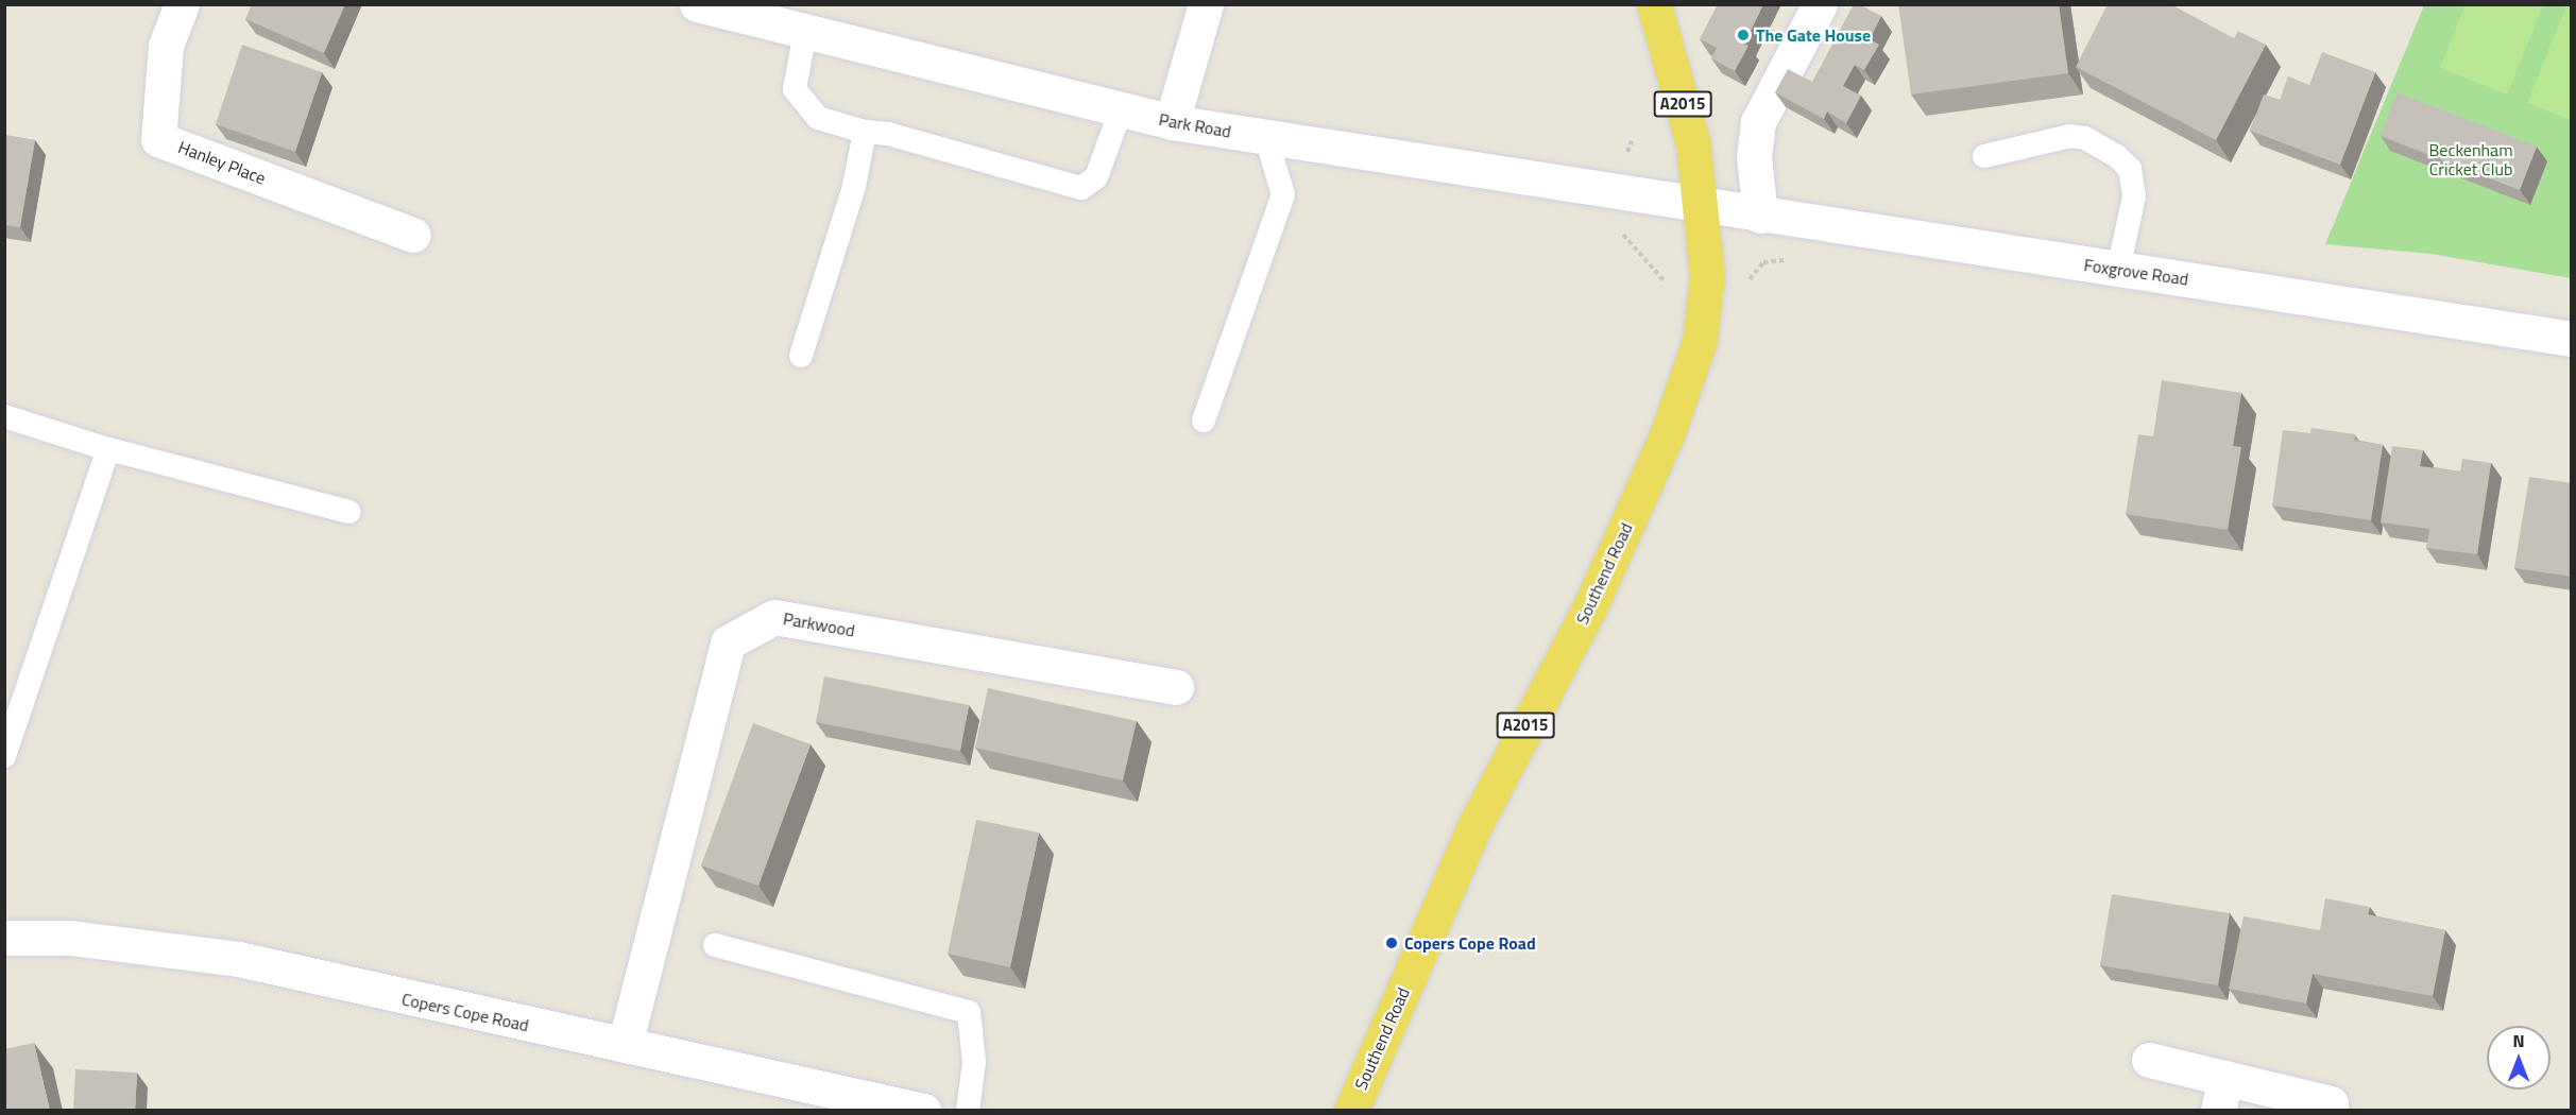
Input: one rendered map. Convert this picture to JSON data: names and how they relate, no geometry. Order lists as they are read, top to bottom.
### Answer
{
  "streets": {
    "main road": ["A2015", "Southend Road"],
    "street": [
      "Park Road",
      "Hanley Place",
      "Foxgrove Road",
      "Parkwood",
      "Copers Cope Road"
    ]
  },
  "crossings": [
    ["Park Road", "Foxgrove Road"],
    ["Park Road", "Southend Road"],
    ["Foxgrove Road", "Southend Road"],
    ["Parkwood", "Copers Cope Road"]
  ],
  "parks": ["Beckenham Cricket Club"],
  "places": ["The Gate House", "Copers Cope Road"],
  "north": "top"
}
